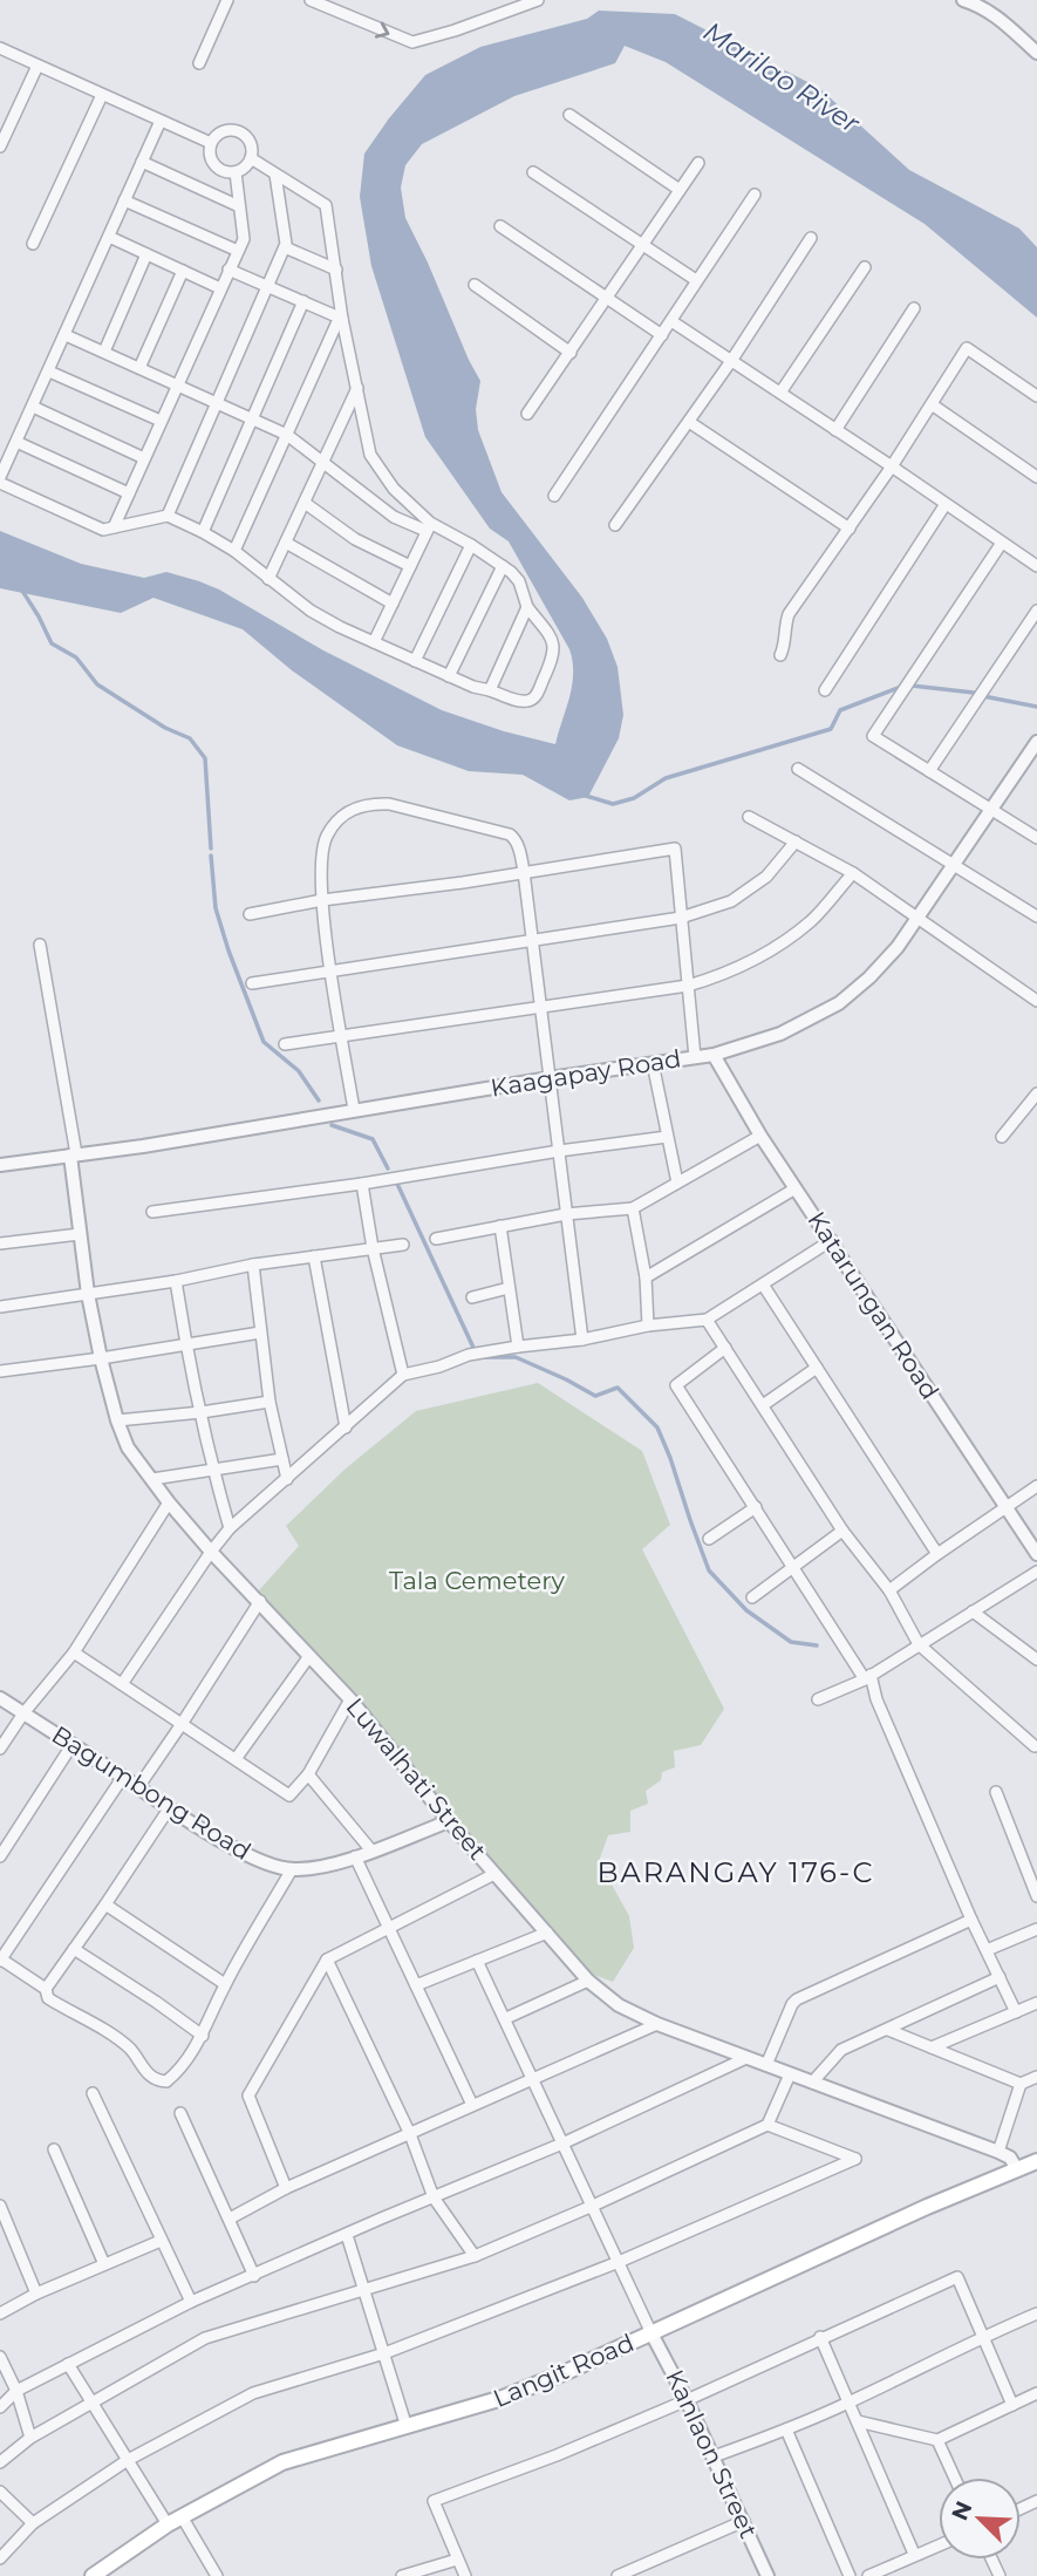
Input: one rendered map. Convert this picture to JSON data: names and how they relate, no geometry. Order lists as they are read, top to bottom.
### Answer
{
  "streets": {
    "main road": ["Langit Road"],
    "street": [
      "Kaagapay Road",
      "Katarungan Road",
      "Luwalhati Street",
      "Bagumbong Road",
      "Kanlaon Street"
    ]
  },
  "crossings": [
    ["Kaagapay Road", "Katarungan Road"],
    ["Kaagapay Road", "Luwalhati Street"],
    ["Luwalhati Street", "Bagumbong Road"],
    ["Luwalhati Street", "Langit Road"],
    ["Langit Road", "Kanlaon Street"]
  ],
  "districts": ["BARANGAY 176-C"],
  "water": ["Marilao River"],
  "parks": ["Tala Cemetery"],
  "north": "top left"
}
